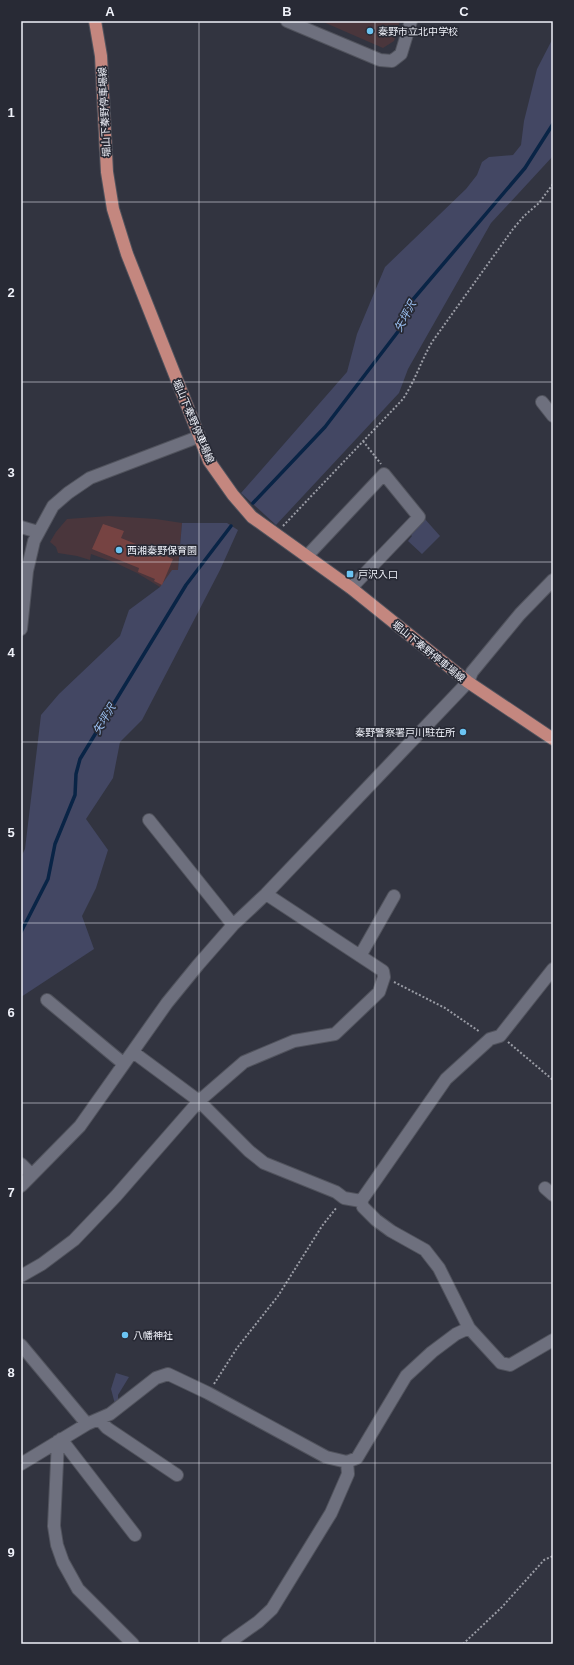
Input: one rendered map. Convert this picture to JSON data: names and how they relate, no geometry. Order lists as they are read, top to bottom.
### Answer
{
  "streets": {
    "main road": ["堀山下秦野停車場線"]
  },
  "water": ["矢坪沢"],
  "places": {
    "other": [
      "秦野市立北中学校",
      "西湘秦野保育園",
      "秦野警察署戸川駐在所",
      "八幡神社"
    ],
    "transit": ["戸沢入口"]
  },
  "grid": {
    "columns": ["A", "B", "C"],
    "rows": [
      "1",
      "2",
      "3",
      "4",
      "5",
      "6",
      "7",
      "8",
      "9"
    ]
  }
}
